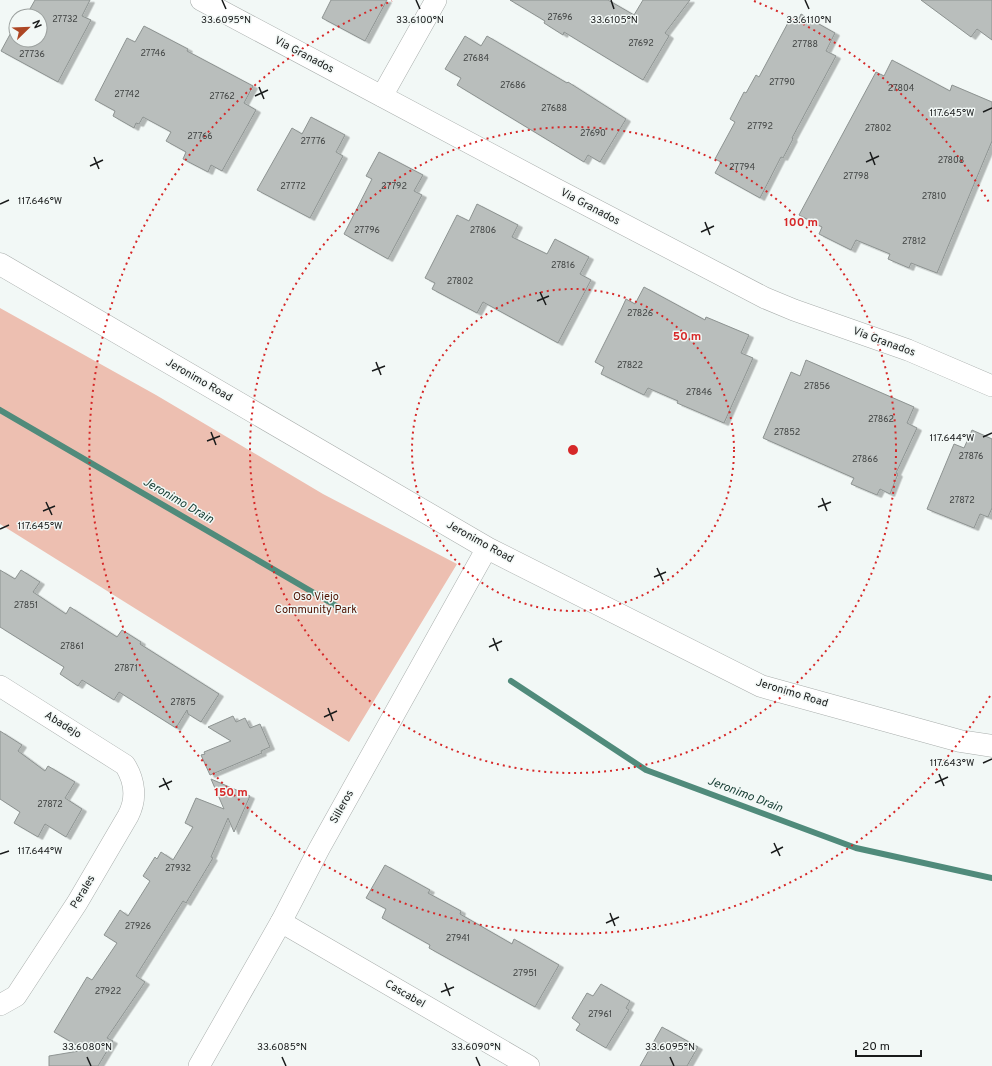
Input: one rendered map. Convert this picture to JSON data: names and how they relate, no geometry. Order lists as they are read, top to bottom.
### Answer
{
  "streets": {
    "main road": ["Jeronimo Road"],
    "street": [
      "Via Granados",
      "Abadejo",
      "Silleros",
      "Perales",
      "Cascabel"
    ]
  },
  "crossings": [
    ["Jeronimo Road", "Silleros"],
    ["Abadejo", "Perales"],
    ["Silleros", "Cascabel"]
  ],
  "water": ["Jeronimo Drain"],
  "parks": ["Oso Viejo Community Park"],
  "house_numbers": [
    "27696",
    "27732",
    "27692",
    "27788",
    "27746",
    "27736",
    "27684",
    "27790",
    "27686",
    "27804",
    "27742",
    "27762",
    "27688",
    "27792",
    "27802",
    "27690",
    "27766",
    "27776",
    "27808",
    "27794",
    "27798",
    "27772",
    "27792",
    "27810",
    "27796",
    "27806",
    "27812",
    "27816",
    "27802",
    "27826",
    "27822",
    "27856",
    "27846",
    "27862",
    "27852",
    "27876",
    "27866",
    "27872",
    "27851",
    "27861",
    "27871",
    "27875",
    "27872",
    "27932",
    "27926",
    "27941",
    "27951",
    "27922",
    "27961"
  ],
  "scale_bar": "20 m",
  "north": "top right",
  "coordinates": [
    "33.6095°N",
    "33.6100°N",
    "33.6105°N",
    "33.6110°N",
    "117.645°W",
    "117.646°W",
    "117.644°W",
    "117.643°W",
    "33.6080°N",
    "33.6085°N",
    "33.6090°N"
  ],
  "rings": ["100 m", "50 m", "150 m"]
}
